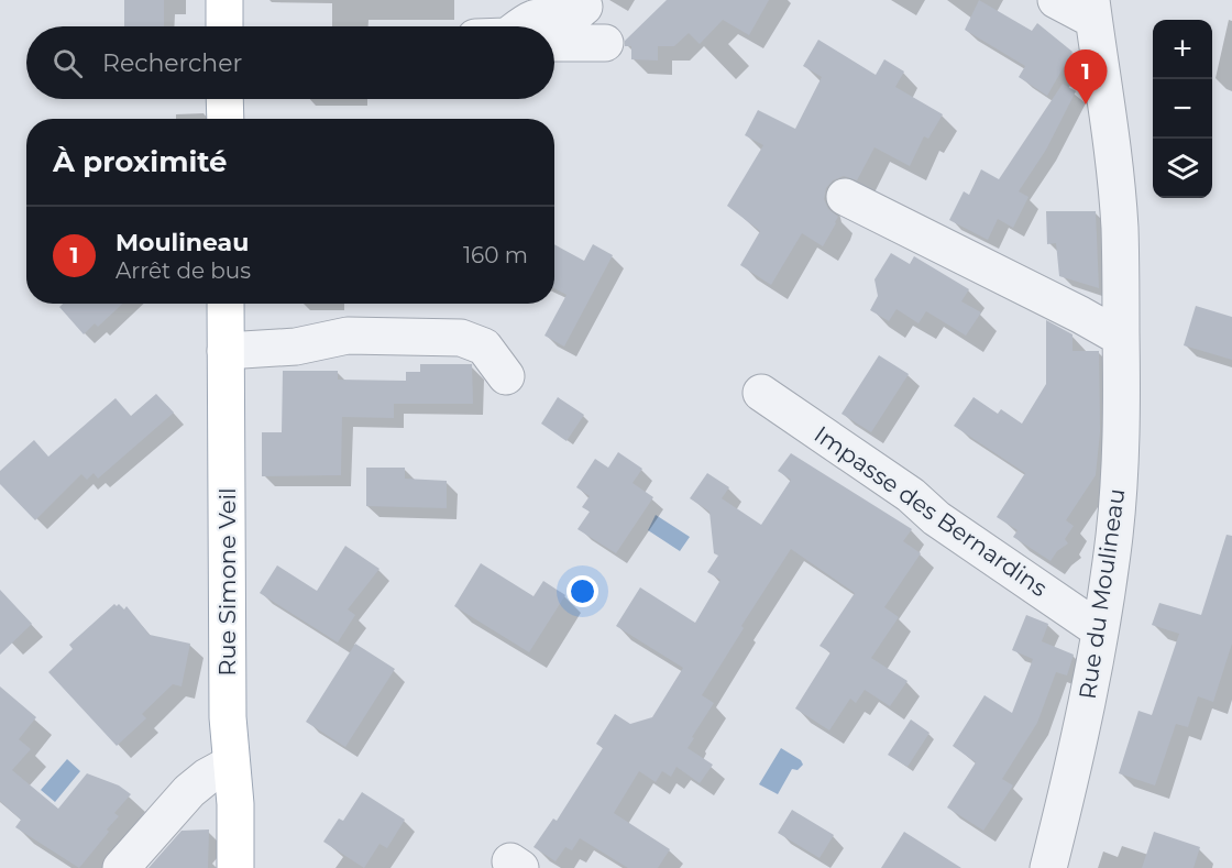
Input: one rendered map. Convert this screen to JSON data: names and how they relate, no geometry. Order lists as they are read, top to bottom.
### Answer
{
  "streets": {
    "main road": ["Rue Simone Veil"],
    "street": ["Impasse des Bernardins", "Rue du Moulineau"]
  },
  "crossings": [
    ["Impasse des Bernardins", "Rue du Moulineau"]
  ],
  "page": {
    "map_buttons": ["+", "−"],
    "search": "Rechercher",
    "pins": "1",
    "heading": "À proximité",
    "list": [
      {
        "mark": "1",
        "name": "Moulineau",
        "note": "Arrêt de bus",
        "value": "160 m"
      }
    ]
  }
}
